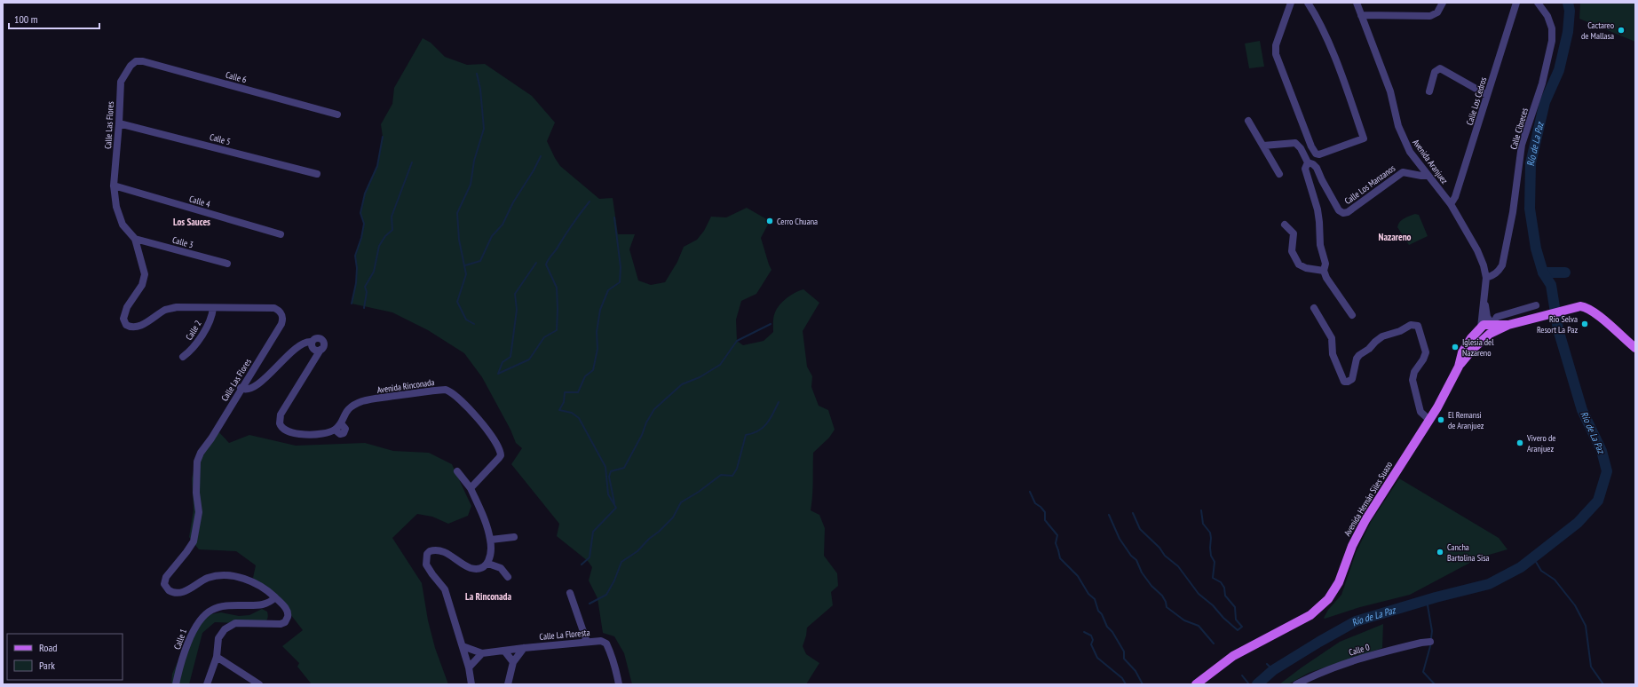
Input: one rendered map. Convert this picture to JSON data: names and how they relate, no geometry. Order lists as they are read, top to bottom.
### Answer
{
  "streets": {
    "main road": ["Avenida Hernán Siles Suazo"],
    "street": [
      "Calle 6",
      "Calle Los Cedros",
      "Calle Las Flores",
      "Calle Cibreces",
      "Calle 5",
      "Avenida Aranjuez",
      "Calle Los Manzanos",
      "Calle 4",
      "Calle 3",
      "Calle 2",
      "Avenida Rinconada",
      "Calle La Floresta",
      "Calle 1",
      "Calle 0"
    ]
  },
  "crossings": [
    ["Calle 6", "Calle Las Flores"],
    ["Calle Los Cedros", "Avenida Aranjuez"],
    ["Calle Las Flores", "Calle 5"],
    ["Calle Las Flores", "Calle 4"],
    ["Calle Las Flores", "Calle 3"],
    ["Calle Las Flores", "Calle 2"],
    ["Calle Las Flores", "Avenida Rinconada"],
    ["Calle Las Flores", "Calle 1"],
    ["Calle Cibreces", "Avenida Aranjuez"],
    ["Avenida Aranjuez", "Calle Los Manzanos"],
    ["Avenida Aranjuez", "Avenida Hernán Siles Suazo"]
  ],
  "districts": ["Los Sauces", "Nazareno", "La Rinconada"],
  "water": ["Río de La Paz"],
  "places": [
    "Cactareo de Mallasa",
    "Cerro Chuana",
    "Rio Selva Resort La Paz",
    "Iglesia del Nazareno",
    "El Remansi de Aranjuez",
    "Vivero de Aranjuez",
    "Cancha Bartolina Sisa"
  ],
  "legend": ["Road", "Park"],
  "scale_bar": "100 m"
}
